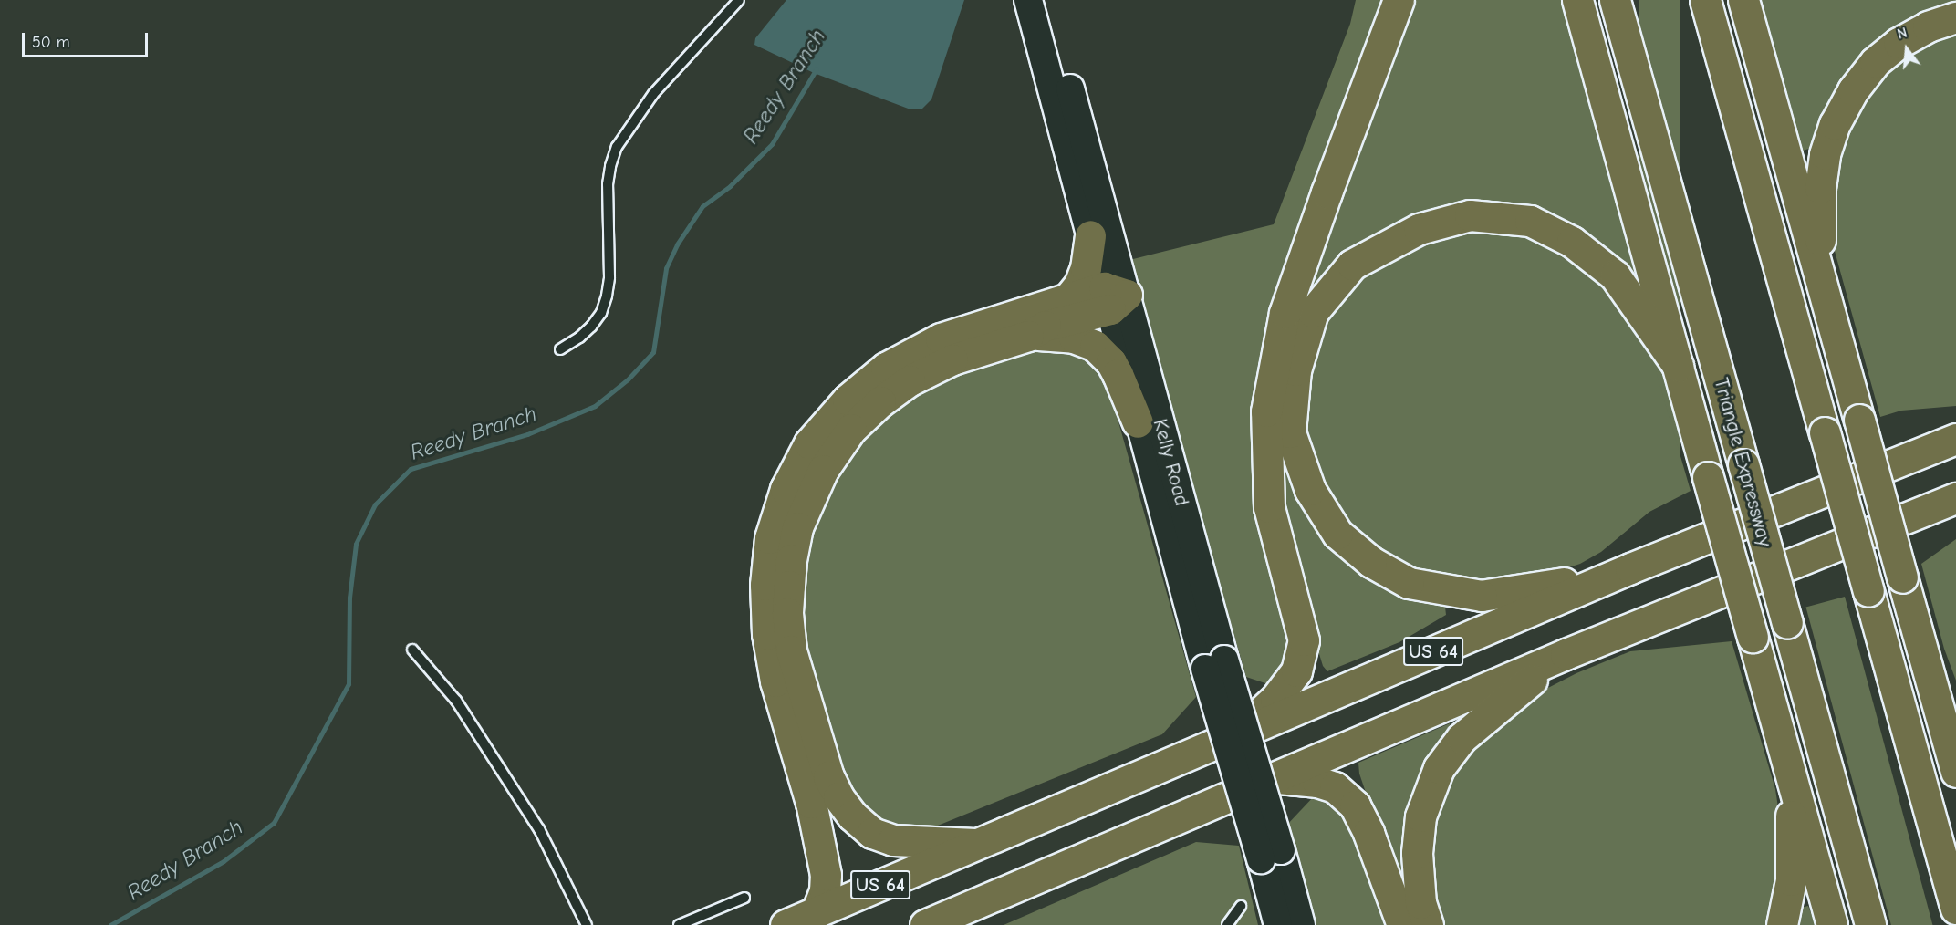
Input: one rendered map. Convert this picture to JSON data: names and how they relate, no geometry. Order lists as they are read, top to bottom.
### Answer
{
  "streets": {
    "highway": ["Triangle Expressway", "US 64"],
    "main road": ["Kelly Road"]
  },
  "water": ["Reedy Branch"],
  "scale_bar": "50 m",
  "north": "top"
}
